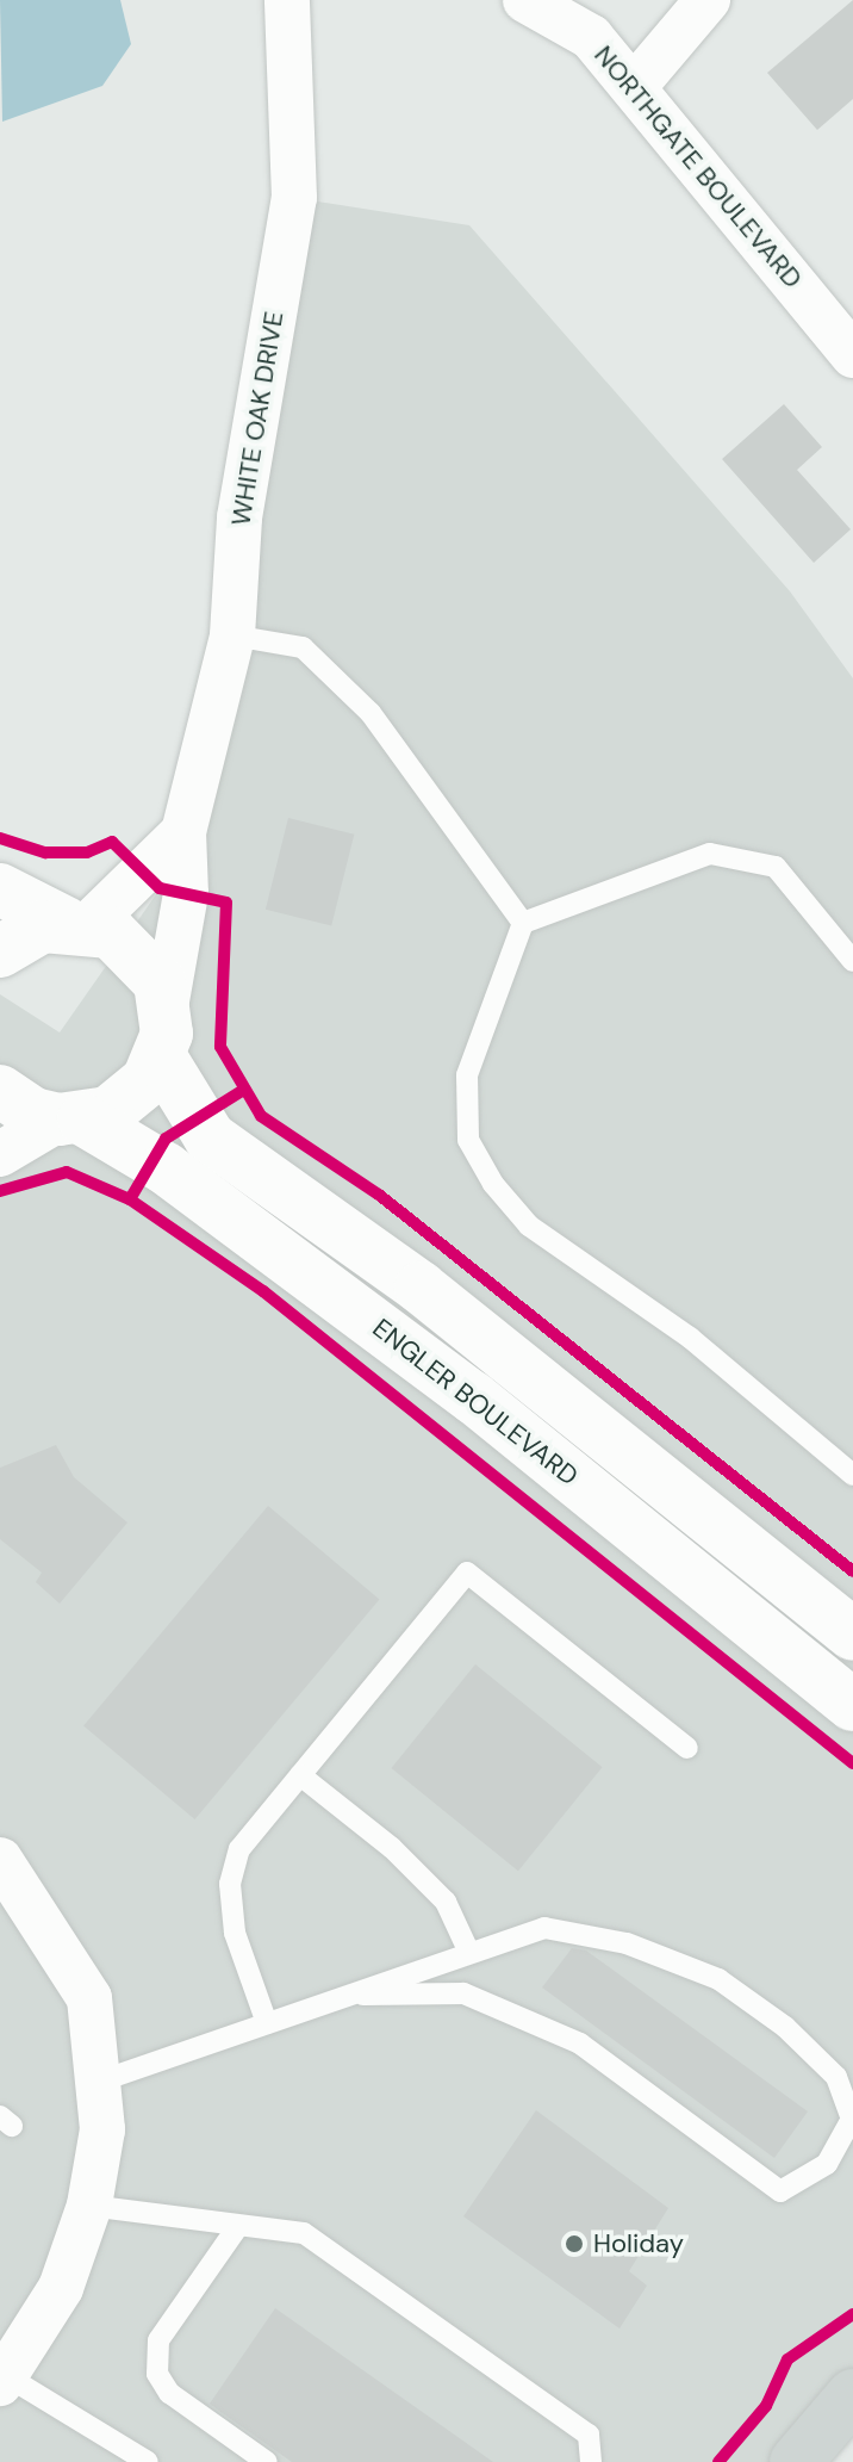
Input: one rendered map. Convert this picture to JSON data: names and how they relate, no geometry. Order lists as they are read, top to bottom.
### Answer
{
  "streets": {
    "main road": ["ENGLER BOULEVARD"],
    "street": ["NORTHGATE BOULEVARD", "WHITE OAK DRIVE"]
  },
  "places": ["Holiday"]
}
